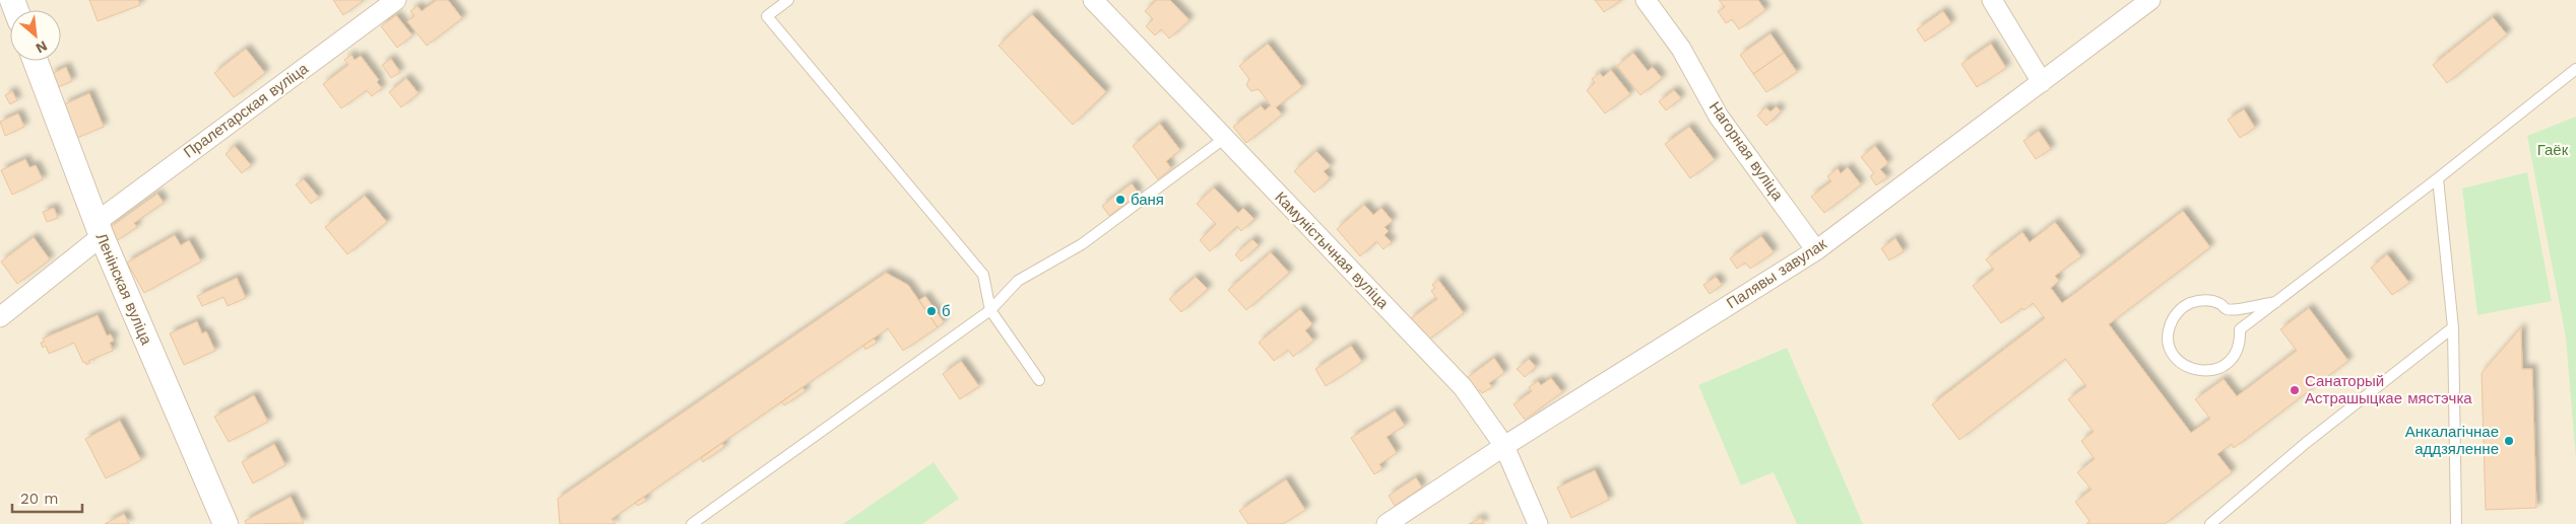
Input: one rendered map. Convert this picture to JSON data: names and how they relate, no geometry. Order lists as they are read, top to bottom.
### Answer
{
  "streets": {
    "street": [
      "Пралетарская вуліца",
      "Нагорная вуліца",
      "Камуністычная вуліца",
      "Палявы завулак",
      "Ленінская вуліца"
    ]
  },
  "crossings": [
    ["Пралетарская вуліца", "Ленінская вуліца"],
    ["Нагорная вуліца", "Палявы завулак"],
    ["Камуністычная вуліца", "Палявы завулак"]
  ],
  "parks": ["Гаёк"],
  "places": [
    "баня",
    "б",
    "Санаторый Астрашыцкае мястэчка",
    "Анкалагічнае аддзяленне"
  ],
  "scale_bar": "20 m",
  "north": "bottom right"
}
